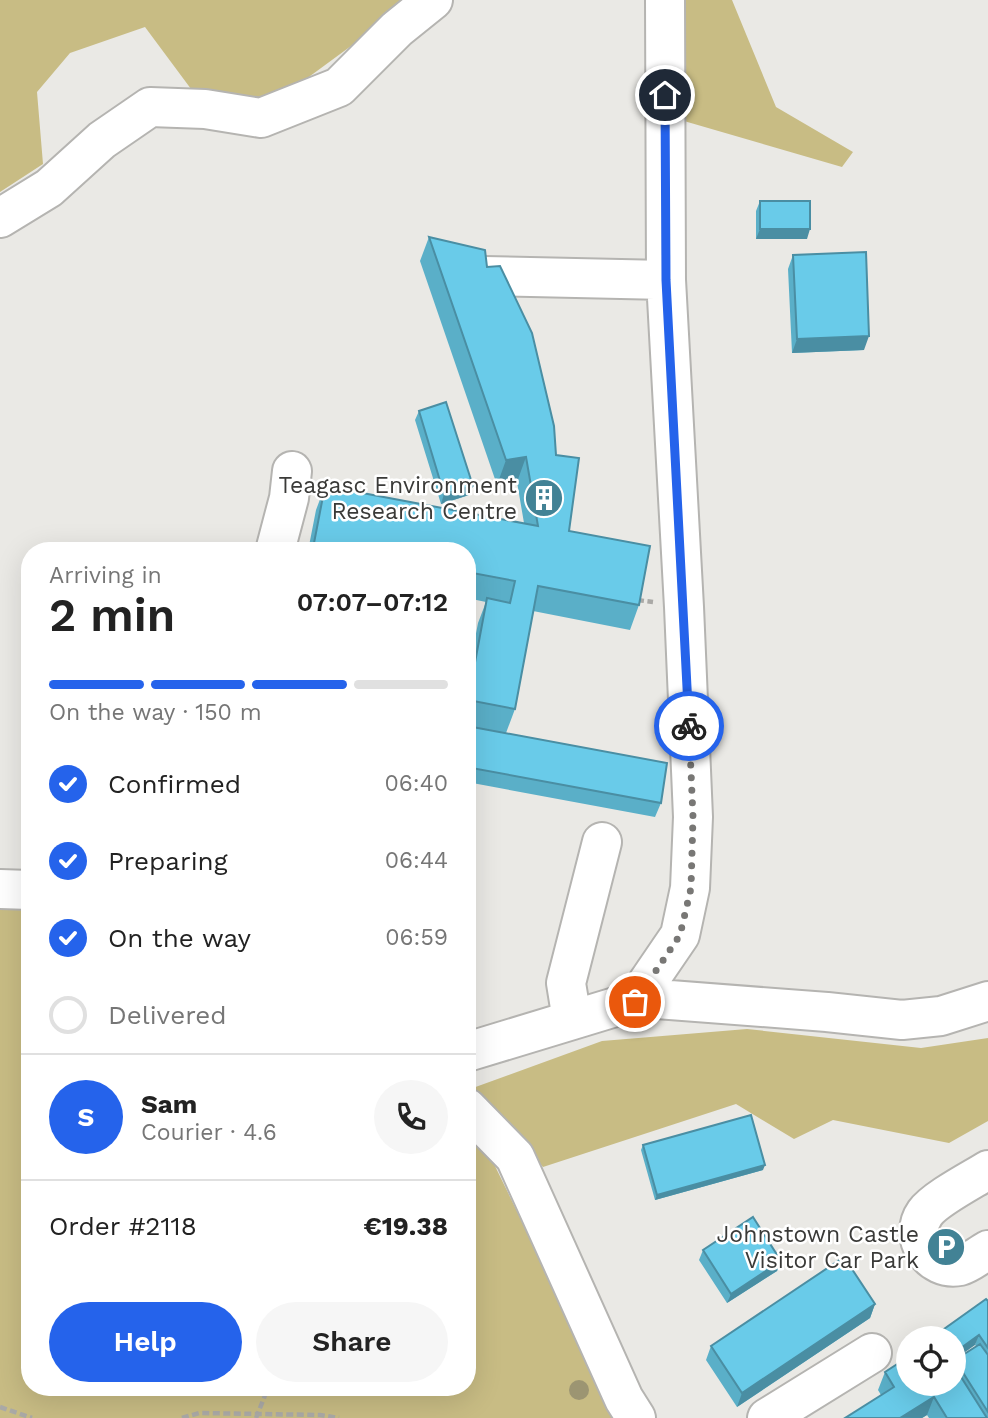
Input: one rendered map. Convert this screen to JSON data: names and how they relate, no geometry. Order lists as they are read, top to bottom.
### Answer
{
  "places": {
    "building": ["Teagasc Environment Research Centre"],
    "parking": ["Johnstown Castle Visitor Car Park"]
  },
  "page": {
    "heading": ["2 min", "Arriving in", "07:07–07:12"],
    "panel": [
      "Sam",
      "Courier · 4.6",
      "Order #2118",
      "€19.38"
    ],
    "bar": "On the way · 150 m",
    "list": [
      ["Confirmed", "06:40"],
      ["Preparing", "06:44"],
      ["On the way", "06:59"],
      "Delivered"
    ],
    "round": "S",
    "buttons": ["Help", "Share"]
  }
}
